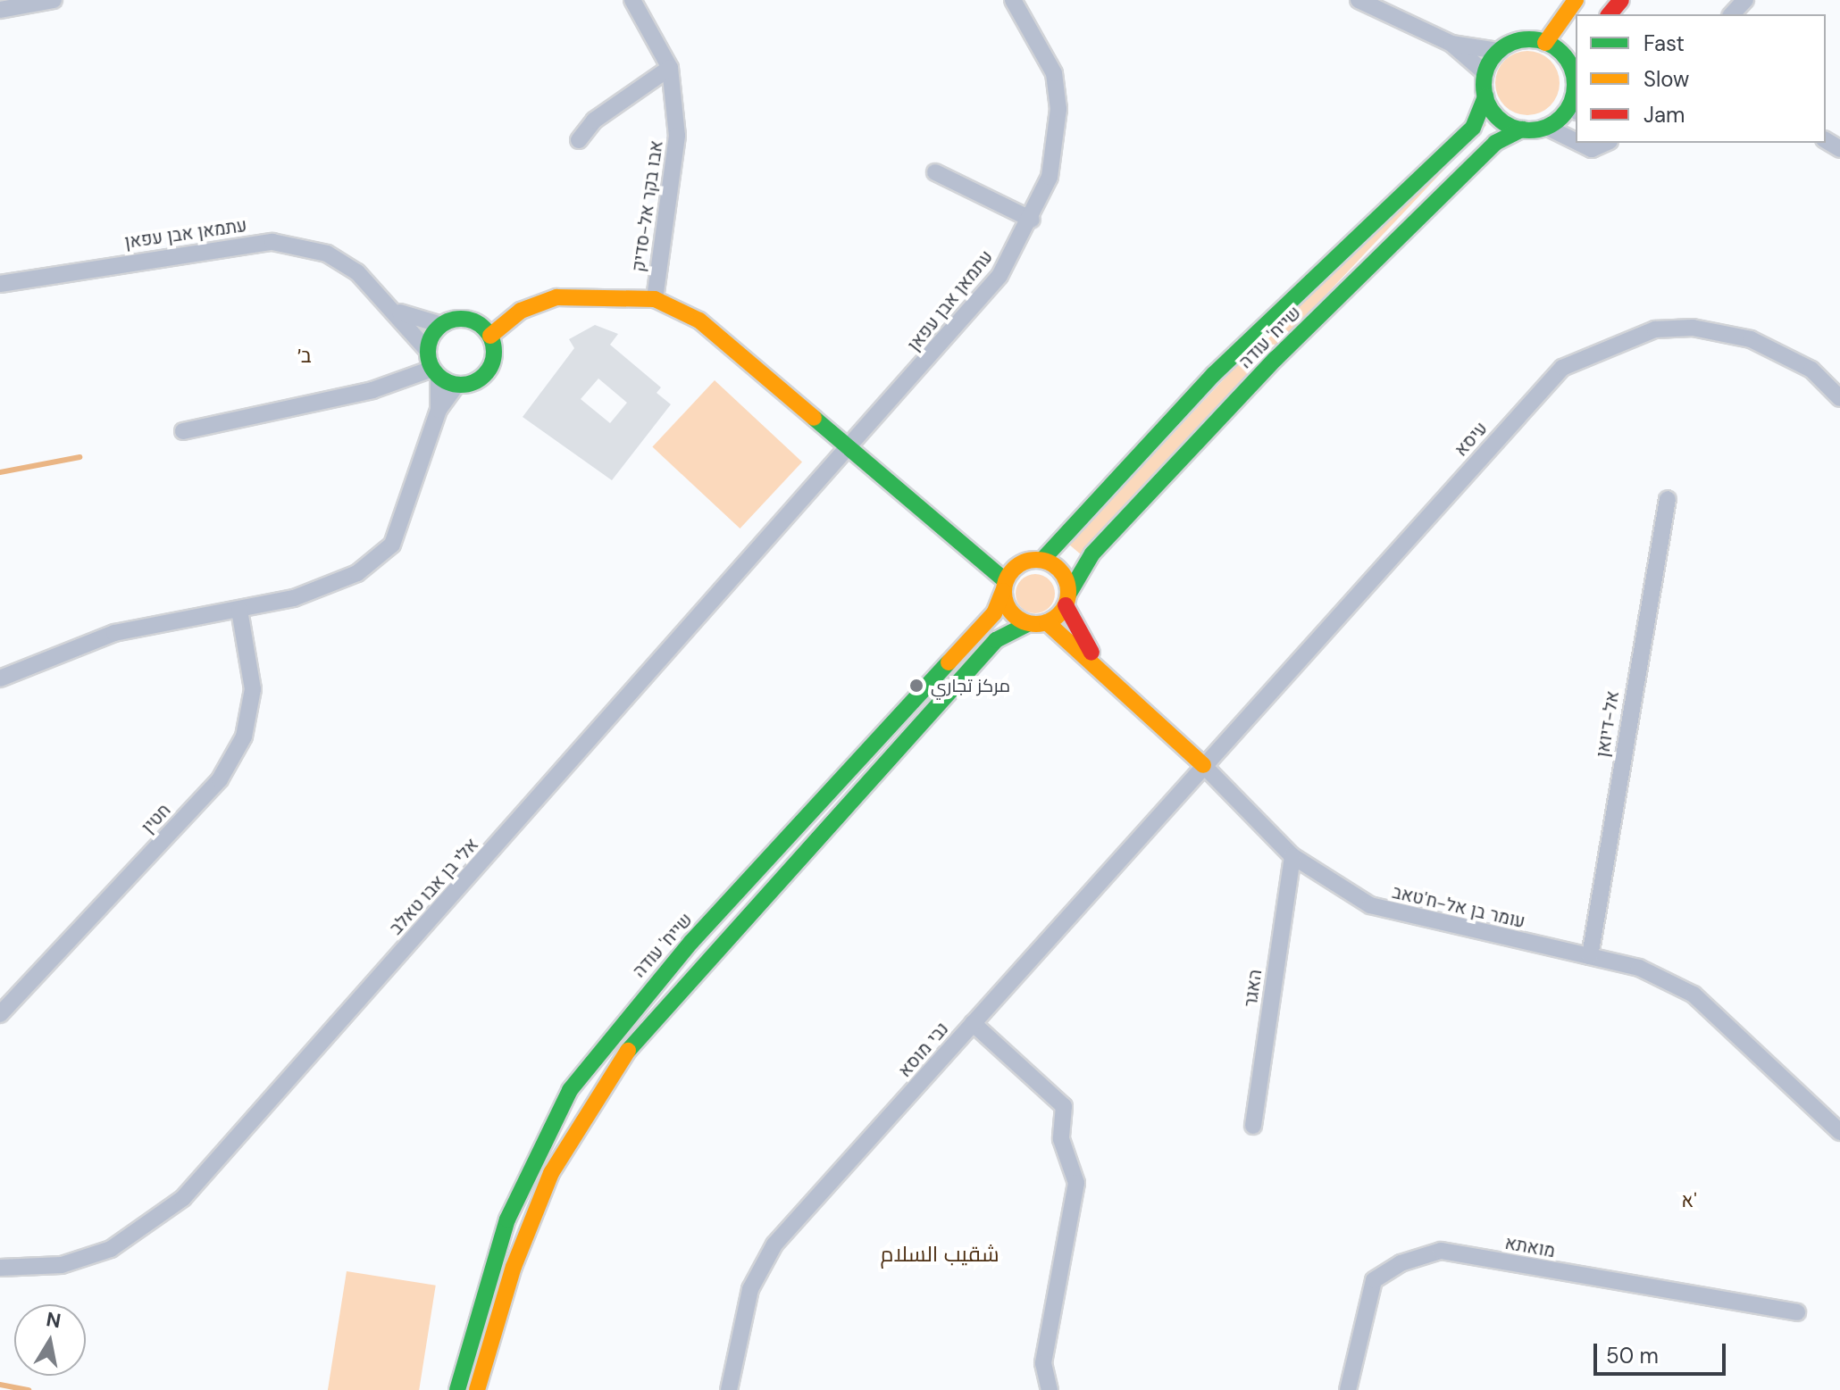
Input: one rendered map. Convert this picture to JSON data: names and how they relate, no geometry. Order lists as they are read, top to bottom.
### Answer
{
  "streets": {
    "main road": ["שייח' עודה", "עומר בן אל-ח'טאב"],
    "street": [
      "אבו בקר אל-סדיק",
      "עתמאן אבן עפאן",
      "עיסא",
      "אל-דיואן",
      "חטין",
      "אלי בן אבו טאלב",
      "האגר",
      "נבי מוסא",
      "מואתא"
    ]
  },
  "crossings": [
    ["עתמאן אבן עפאן", "אלי בן אבו טאלב"],
    ["שייח' עודה", "עומר בן אל-ח'טאב"],
    ["עיסא", "עומר בן אל-ח'טאב"],
    ["עיסא", "נבי מוסא"],
    ["אל-דיואן", "עומר בן אל-ח'טאב"],
    ["עומר בן אל-ח'טאב", "האגר"],
    ["עומר בן אל-ח'טאב", "נבי מוסא"]
  ],
  "districts": ["ב׳", "א'", "شقيب السلام"],
  "places": ["مركز تجاري"],
  "legend": ["Fast", "Slow", "Jam"],
  "scale_bar": "50 m",
  "north": "top"
}
